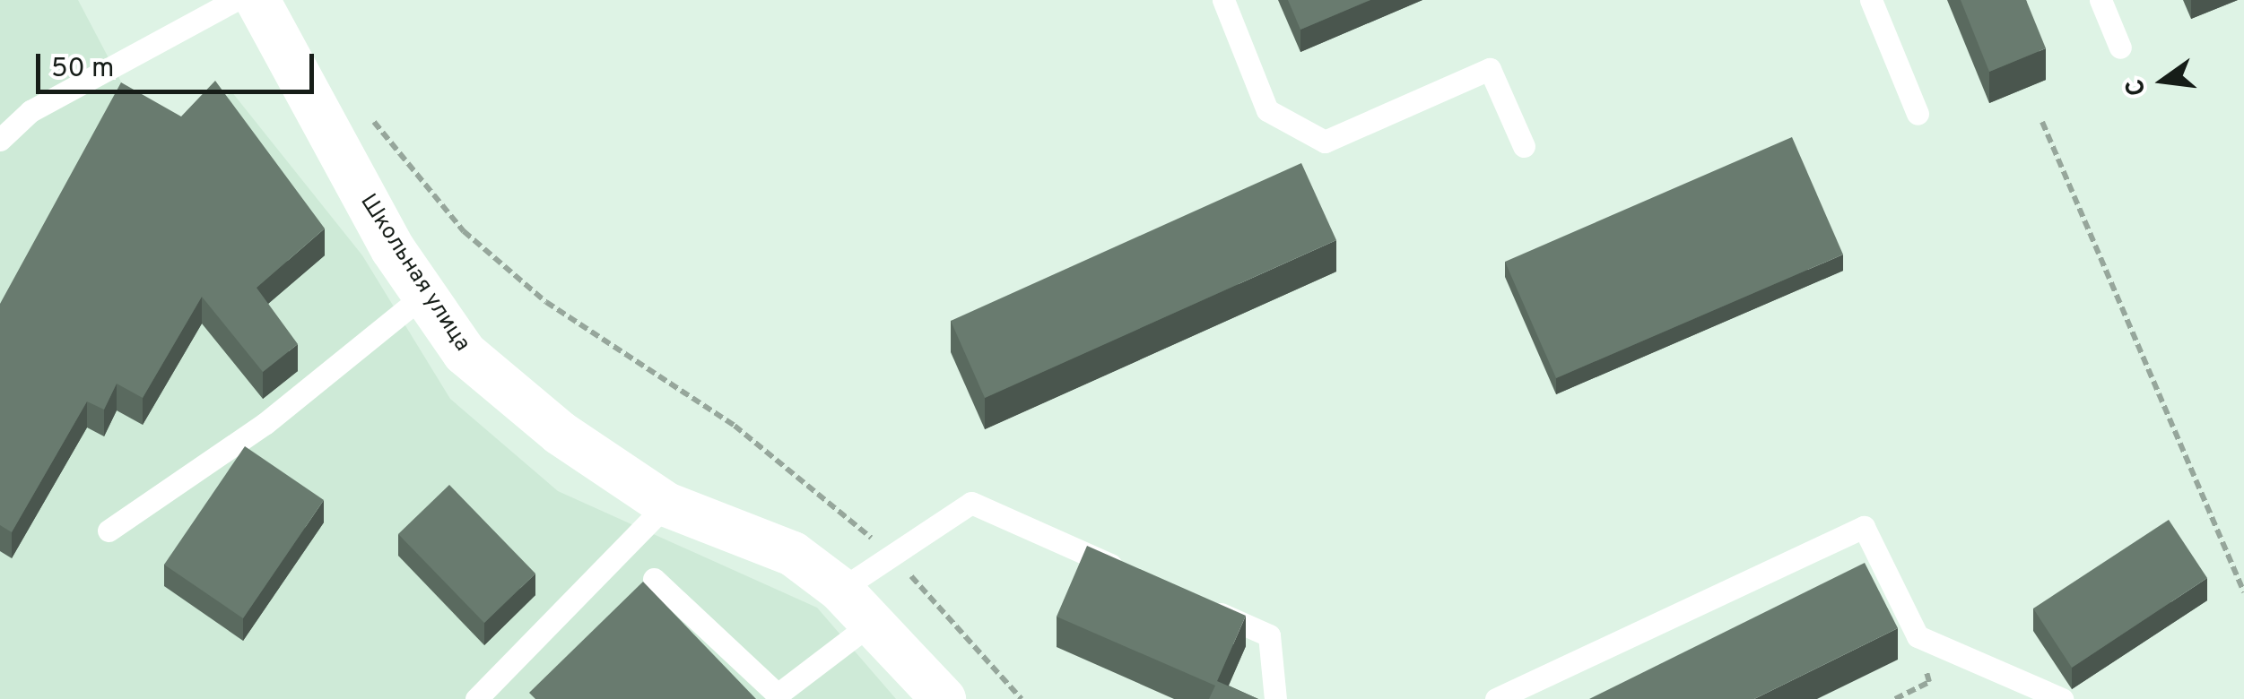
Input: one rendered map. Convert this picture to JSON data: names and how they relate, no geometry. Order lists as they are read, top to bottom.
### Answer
{
  "streets": {
    "street": ["Школьная улица"]
  },
  "scale_bar": "50 m",
  "north": "left"
}
